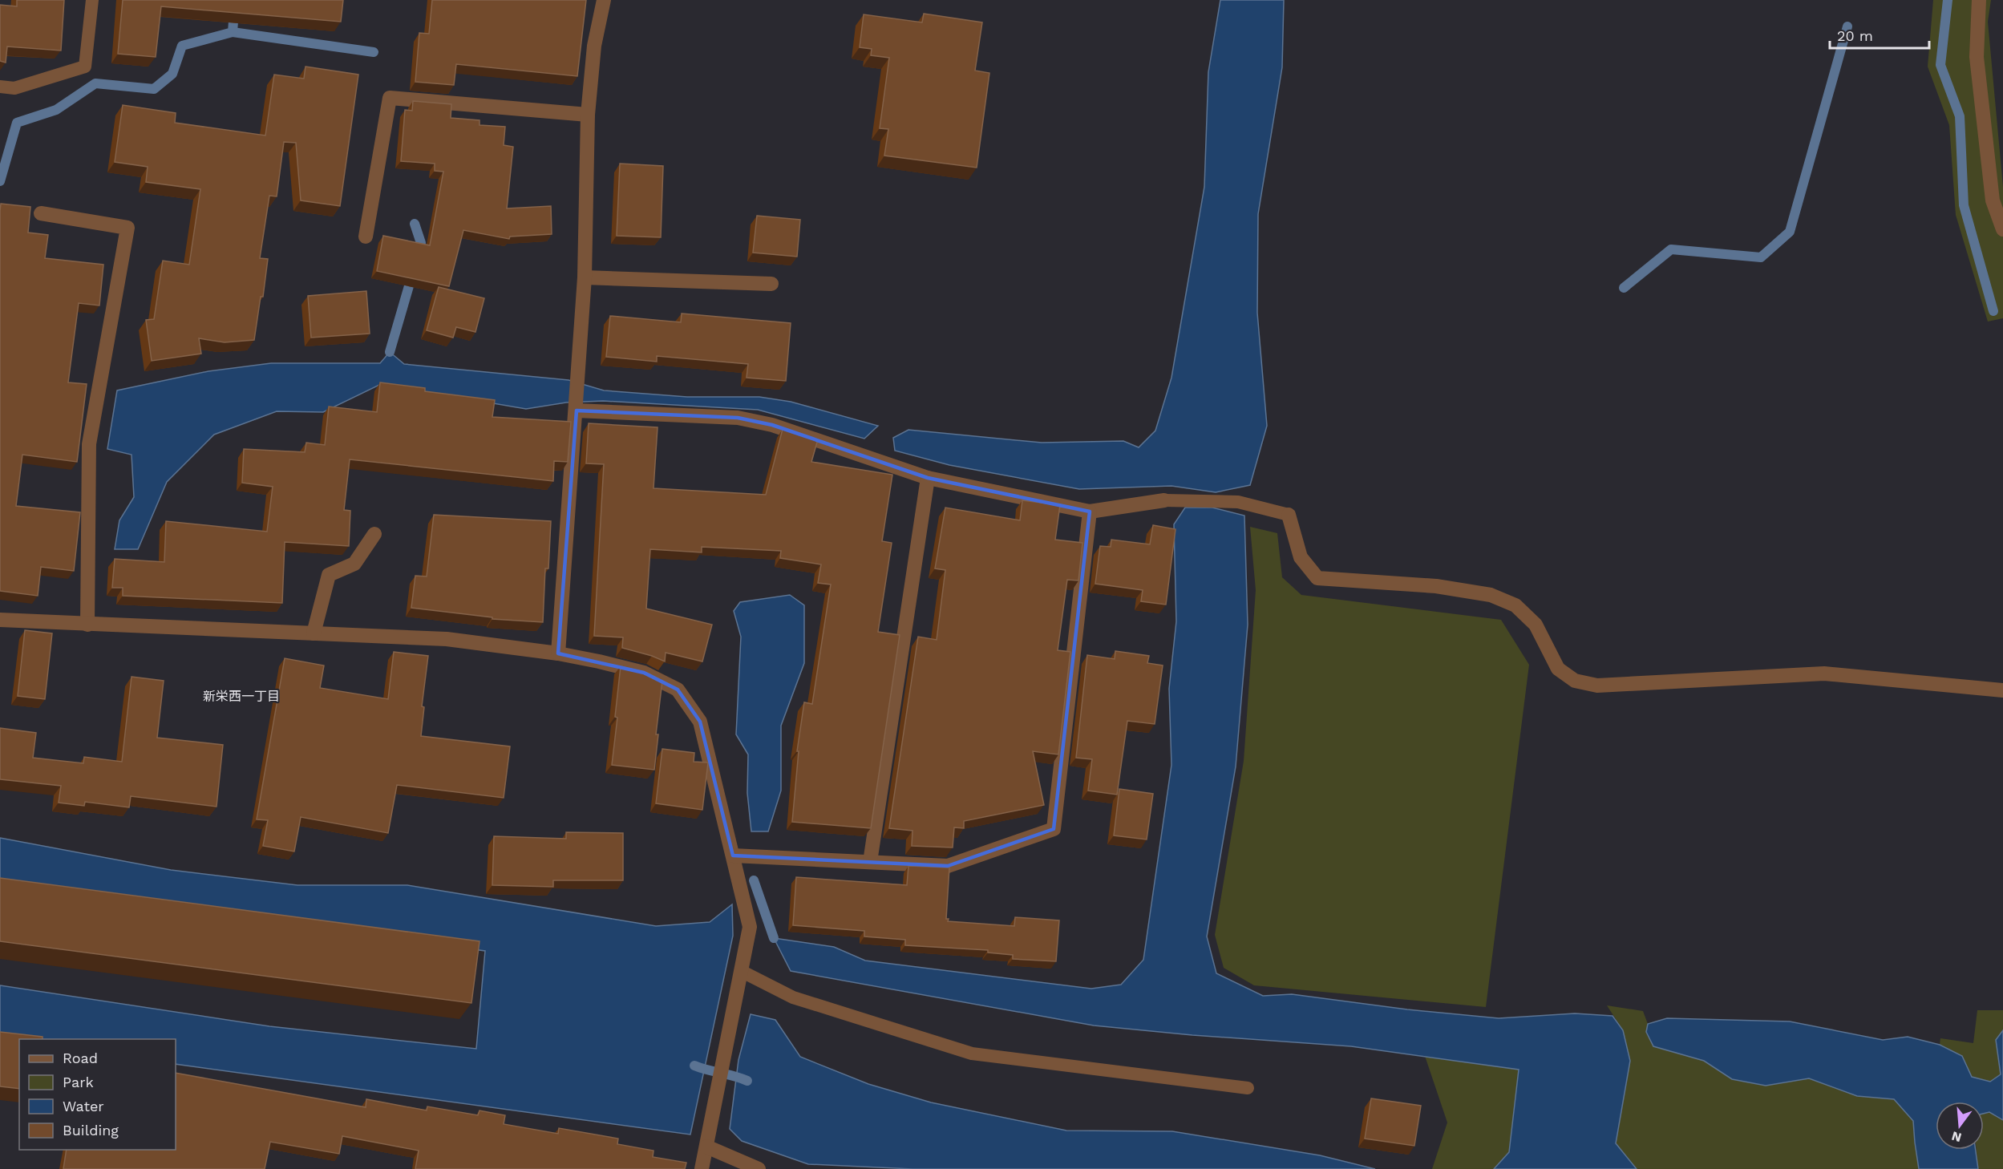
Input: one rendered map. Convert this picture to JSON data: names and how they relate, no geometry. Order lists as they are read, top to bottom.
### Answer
{
  "districts": ["新栄西一丁目"],
  "legend": [
    "Road",
    "Park",
    "Water",
    "Building"
  ],
  "scale_bar": "20 m",
  "north": "bottom"
}
